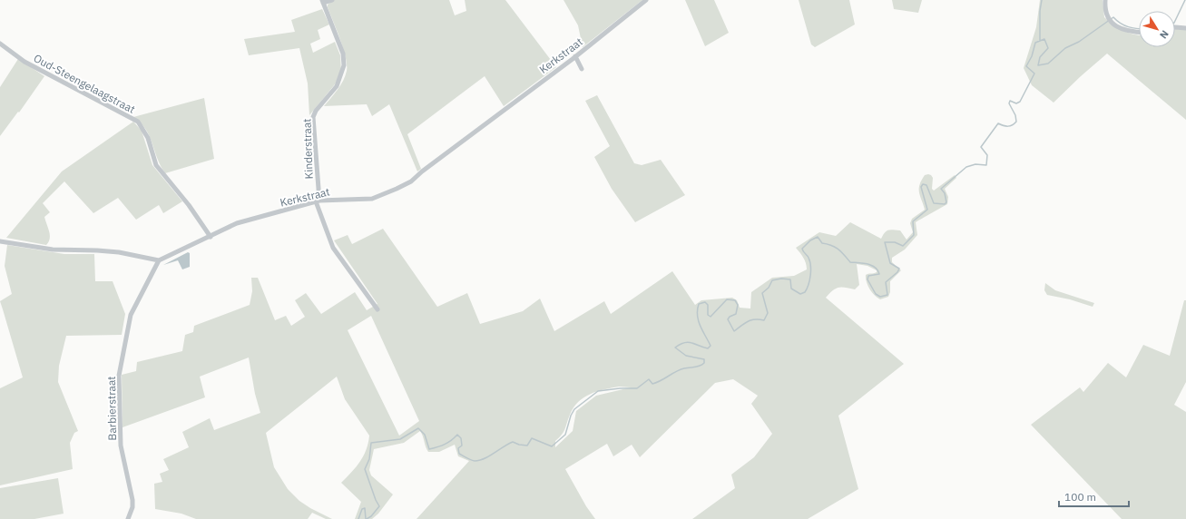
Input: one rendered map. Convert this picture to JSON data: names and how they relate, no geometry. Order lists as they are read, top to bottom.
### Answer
{
  "streets": {
    "street": [
      "Kerkstraat",
      "Oud-Steengelaagstraat",
      "Kinderstraat",
      "Barbierstraat"
    ]
  },
  "crossings": [
    ["Kerkstraat", "Oud-Steengelaagstraat"],
    ["Kerkstraat", "Kinderstraat"],
    ["Kerkstraat", "Barbierstraat"]
  ],
  "scale_bar": "100 m",
  "north": "bottom right"
}
